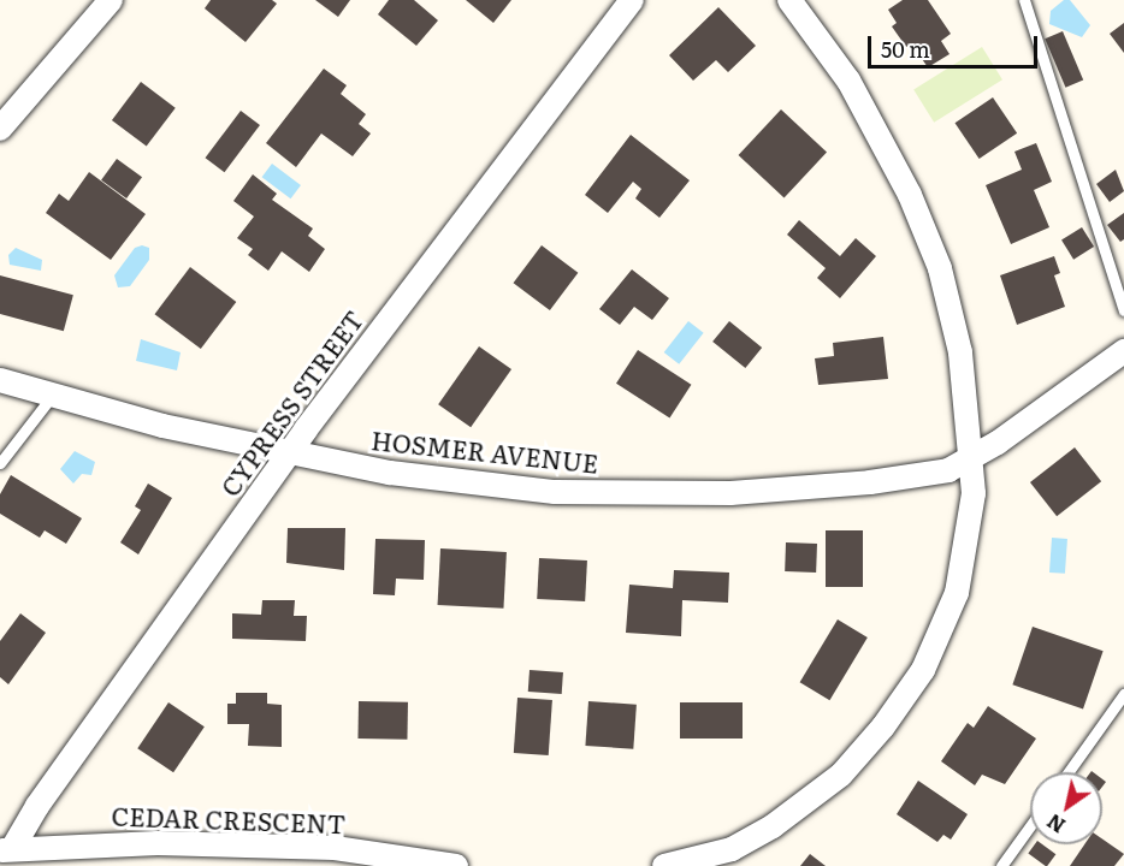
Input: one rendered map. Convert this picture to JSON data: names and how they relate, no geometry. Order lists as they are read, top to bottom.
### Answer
{
  "streets": {
    "street": ["CYPRESS STREET", "HOSMER AVENUE", "CEDAR CRESCENT"]
  },
  "crossings": [
    ["CYPRESS STREET", "HOSMER AVENUE"],
    ["CYPRESS STREET", "CEDAR CRESCENT"]
  ],
  "scale_bar": "50 m",
  "north": "bottom left"
}
